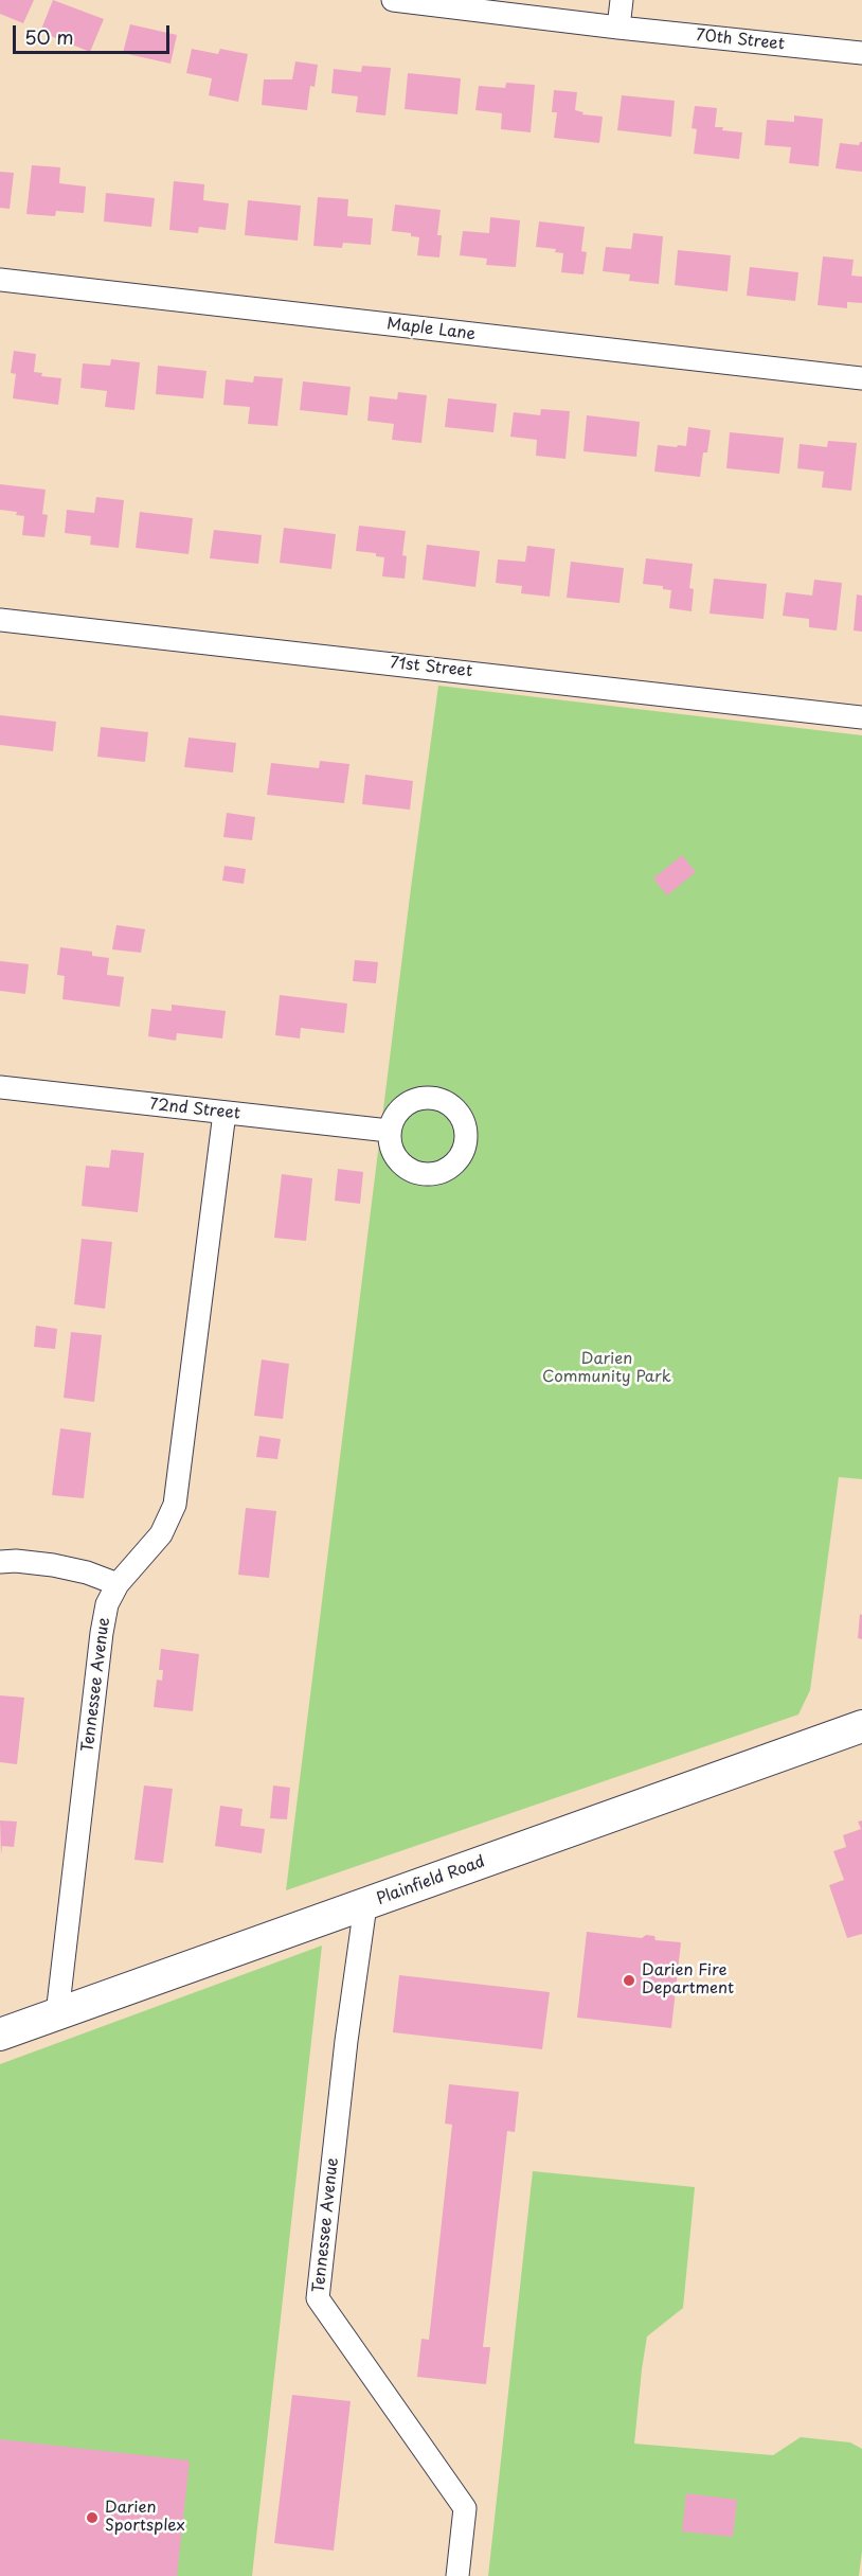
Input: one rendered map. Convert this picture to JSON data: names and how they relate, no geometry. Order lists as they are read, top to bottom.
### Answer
{
  "streets": {
    "main road": ["Plainfield Road"],
    "street": [
      "70th Street",
      "Maple Lane",
      "71st Street",
      "72nd Street",
      "Tennessee Avenue"
    ]
  },
  "crossings": [
    ["72nd Street", "Tennessee Avenue"],
    ["Tennessee Avenue", "Plainfield Road"]
  ],
  "parks": ["Darien Community Park"],
  "places": ["Darien Fire Department", "Darien Sportsplex"],
  "scale_bar": "50 m"
}
